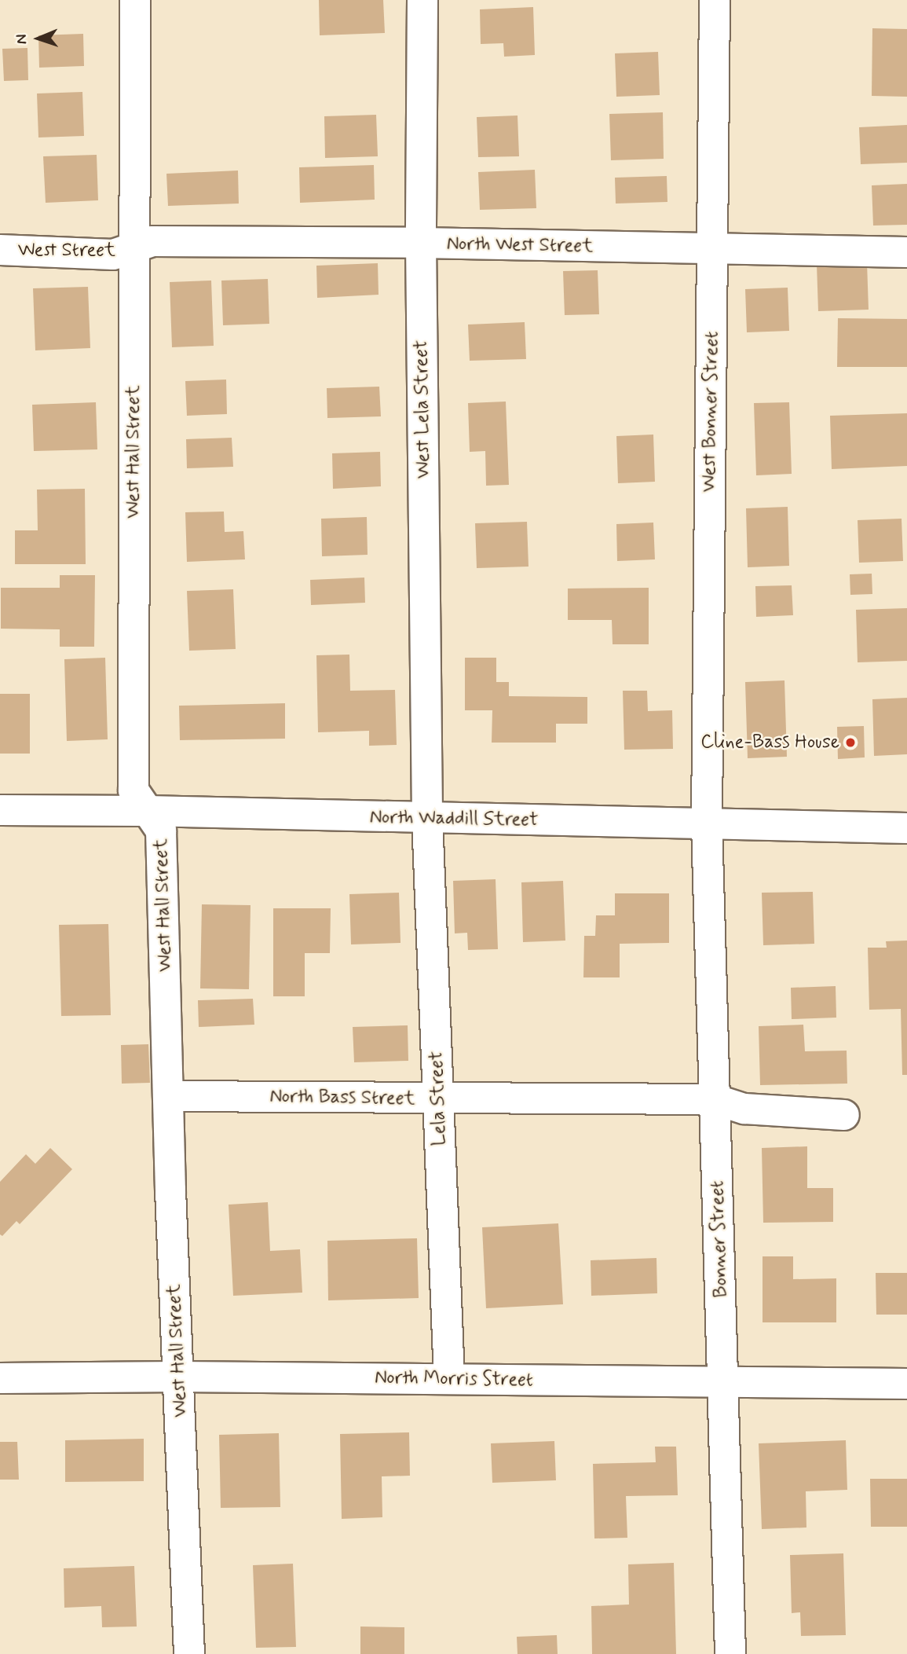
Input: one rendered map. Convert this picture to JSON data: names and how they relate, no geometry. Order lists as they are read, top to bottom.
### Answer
{
  "streets": {
    "street": [
      "North West Street",
      "West Street",
      "West Lela Street",
      "West Bonner Street",
      "West Hall Street",
      "North Waddill Street",
      "North Bass Street",
      "Lela Street",
      "Bonner Street",
      "North Morris Street"
    ]
  },
  "crossings": [
    ["North West Street", "West Street"],
    ["North West Street", "West Lela Street"],
    ["North West Street", "West Bonner Street"],
    ["North West Street", "West Hall Street"],
    ["West Street", "West Hall Street"],
    ["West Lela Street", "North Waddill Street"],
    ["West Lela Street", "Lela Street"],
    ["West Bonner Street", "North Waddill Street"],
    ["West Bonner Street", "Bonner Street"],
    ["West Hall Street", "North Waddill Street"],
    ["West Hall Street", "North Bass Street"],
    ["West Hall Street", "North Morris Street"],
    ["North Waddill Street", "Lela Street"],
    ["North Waddill Street", "Bonner Street"],
    ["North Bass Street", "Lela Street"],
    ["North Bass Street", "Bonner Street"],
    ["Lela Street", "North Morris Street"],
    ["Bonner Street", "North Morris Street"]
  ],
  "places": ["Cline-Bass House"],
  "north": "left"
}
